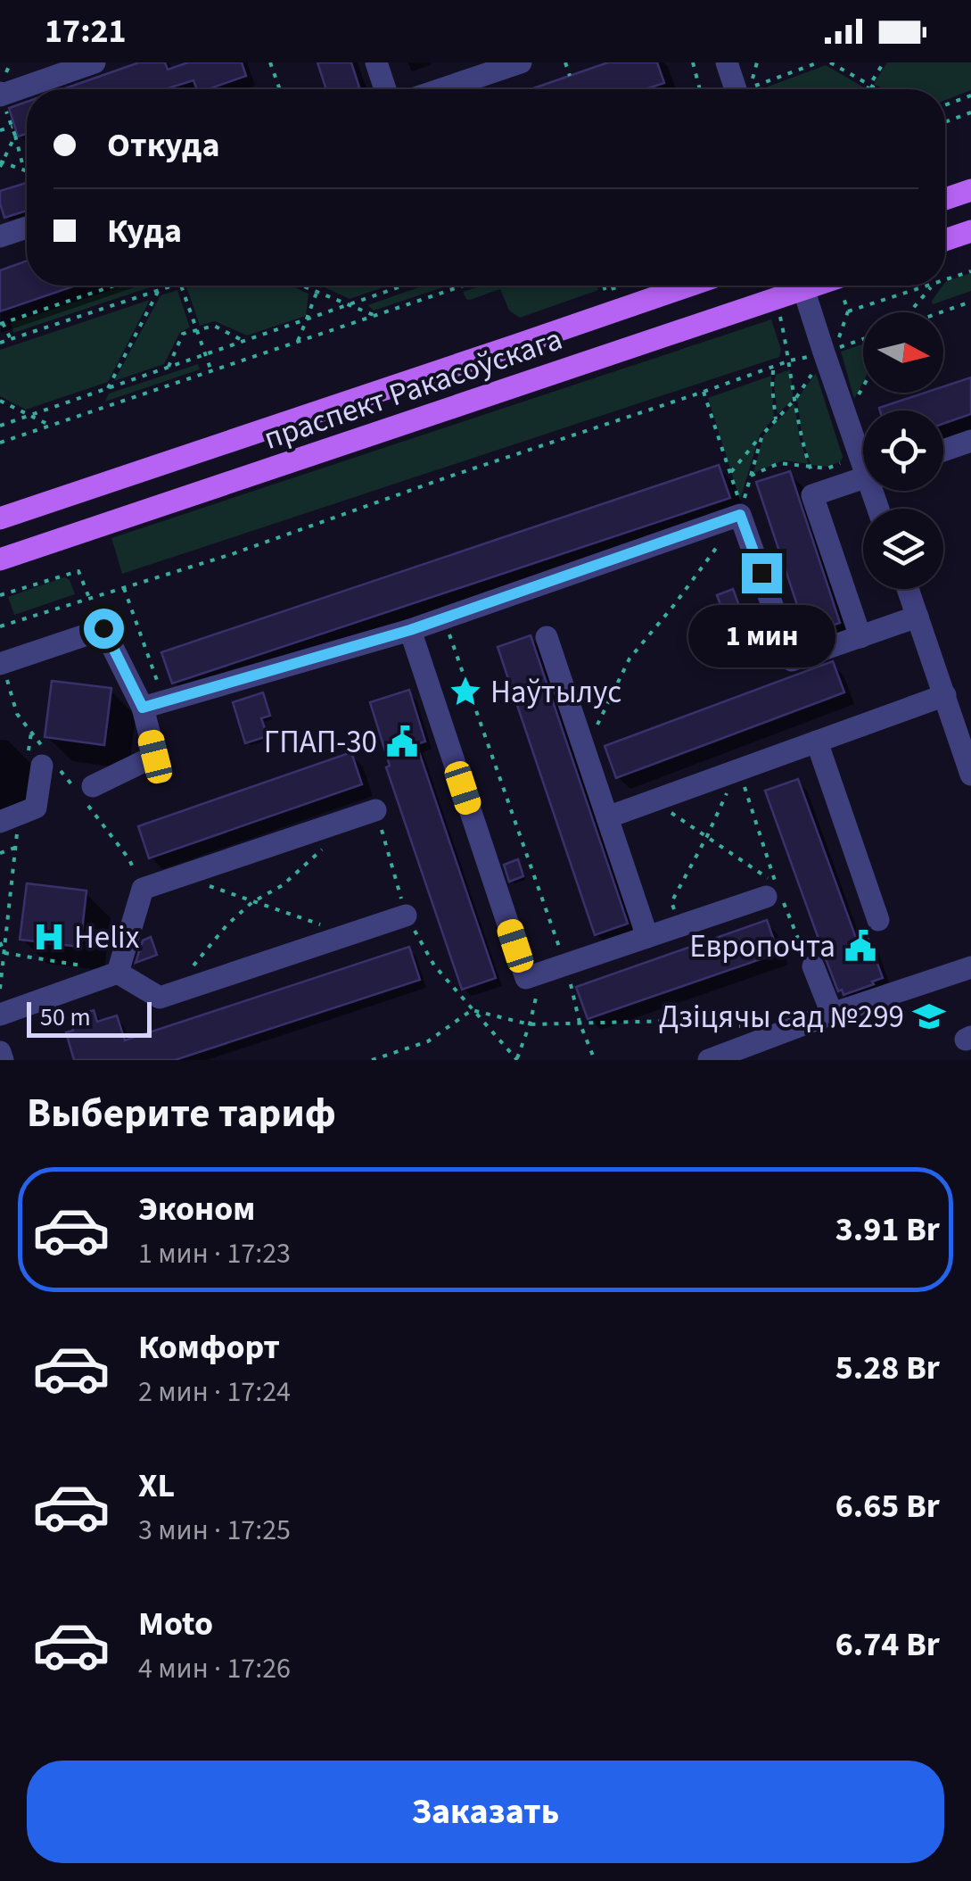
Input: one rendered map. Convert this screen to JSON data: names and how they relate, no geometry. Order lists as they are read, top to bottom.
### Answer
{
  "streets": {
    "main road": ["праспект Ракасоўскага"]
  },
  "places": {
    "place": ["Наўтылус"],
    "public building": ["ГПАП-30", "Европочта"],
    "hospital": ["Helix"],
    "school or university": ["Дзіцячы сад №299"]
  },
  "scale_bar": "50 m",
  "north": "right",
  "page": {
    "status": "17:21",
    "banner": ["Откуда", "Куда"],
    "bubble": "1 мин",
    "scale": "50 m",
    "heading": "Выберите тариф",
    "list": [
      {
        "name": "Эконом",
        "note": "1 мин · 17:23",
        "value": "3.91 Br"
      },
      {
        "name": "Комфорт",
        "note": "2 мин · 17:24",
        "value": "5.28 Br"
      },
      {
        "name": "XL",
        "note": "3 мин · 17:25",
        "value": "6.65 Br"
      },
      {
        "name": "Moto",
        "note": "4 мин · 17:26",
        "value": "6.74 Br"
      }
    ],
    "buttons": "Заказать"
  }
}
